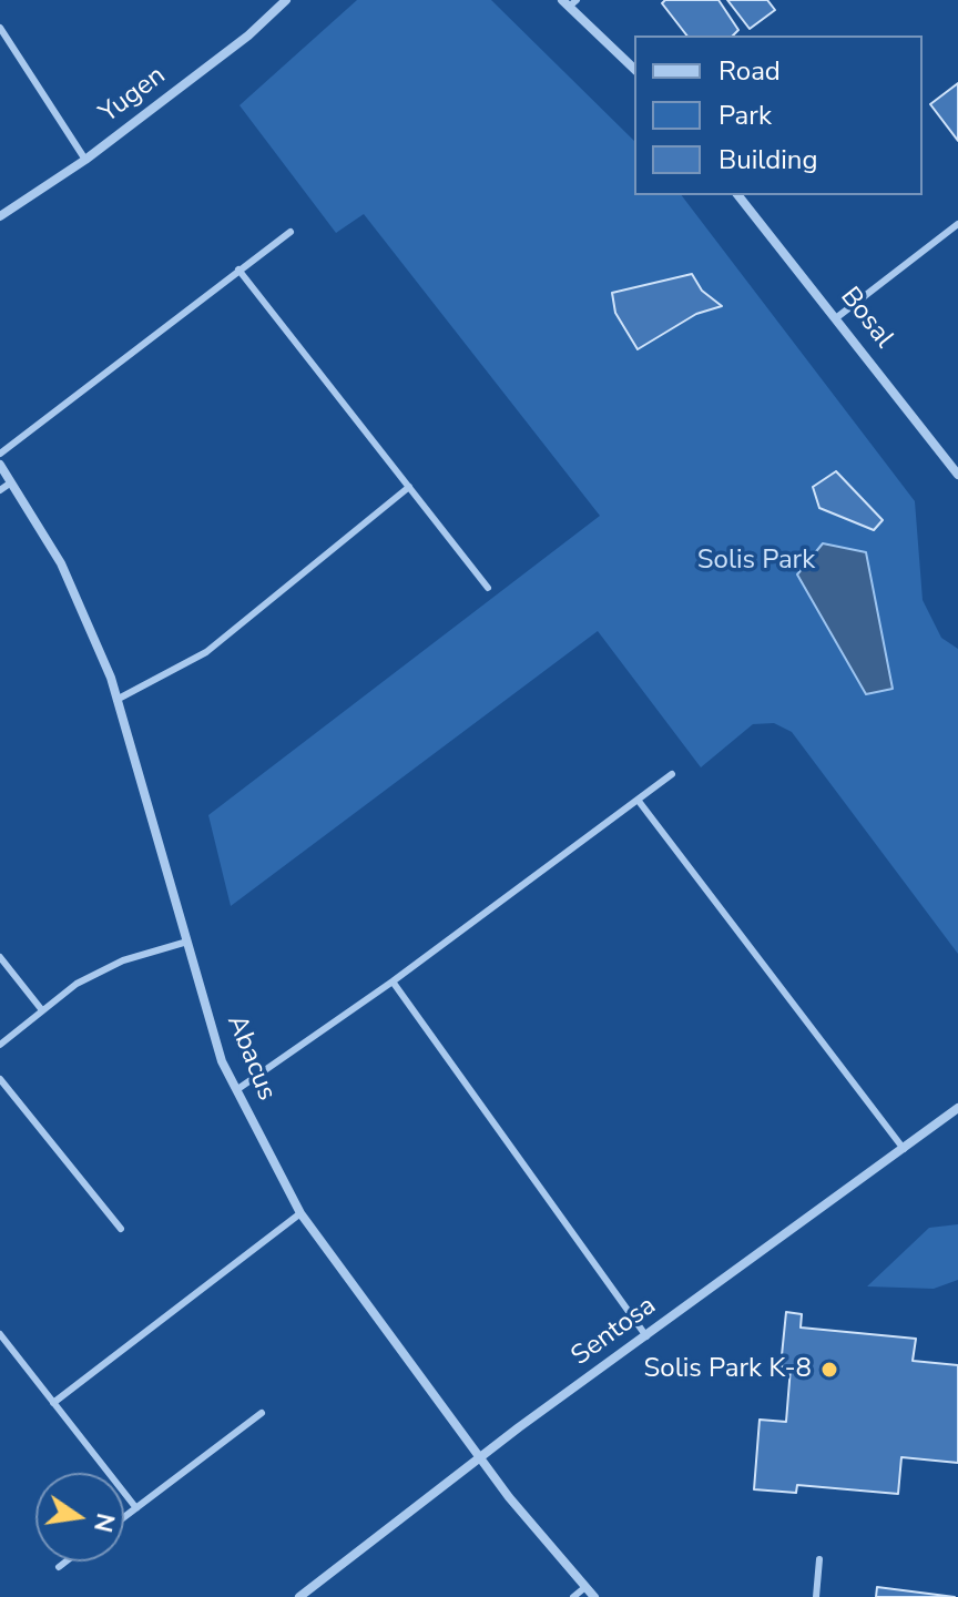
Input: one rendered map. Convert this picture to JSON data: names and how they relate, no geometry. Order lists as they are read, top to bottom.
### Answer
{
  "streets": {
    "street": [
      "Yugen",
      "Bosal",
      "Abacus",
      "Sentosa"
    ]
  },
  "crossings": [
    ["Abacus", "Sentosa"]
  ],
  "parks": ["Solis Park"],
  "places": ["Solis Park K-8"],
  "legend": ["Road", "Park", "Building"],
  "north": "right"
}
